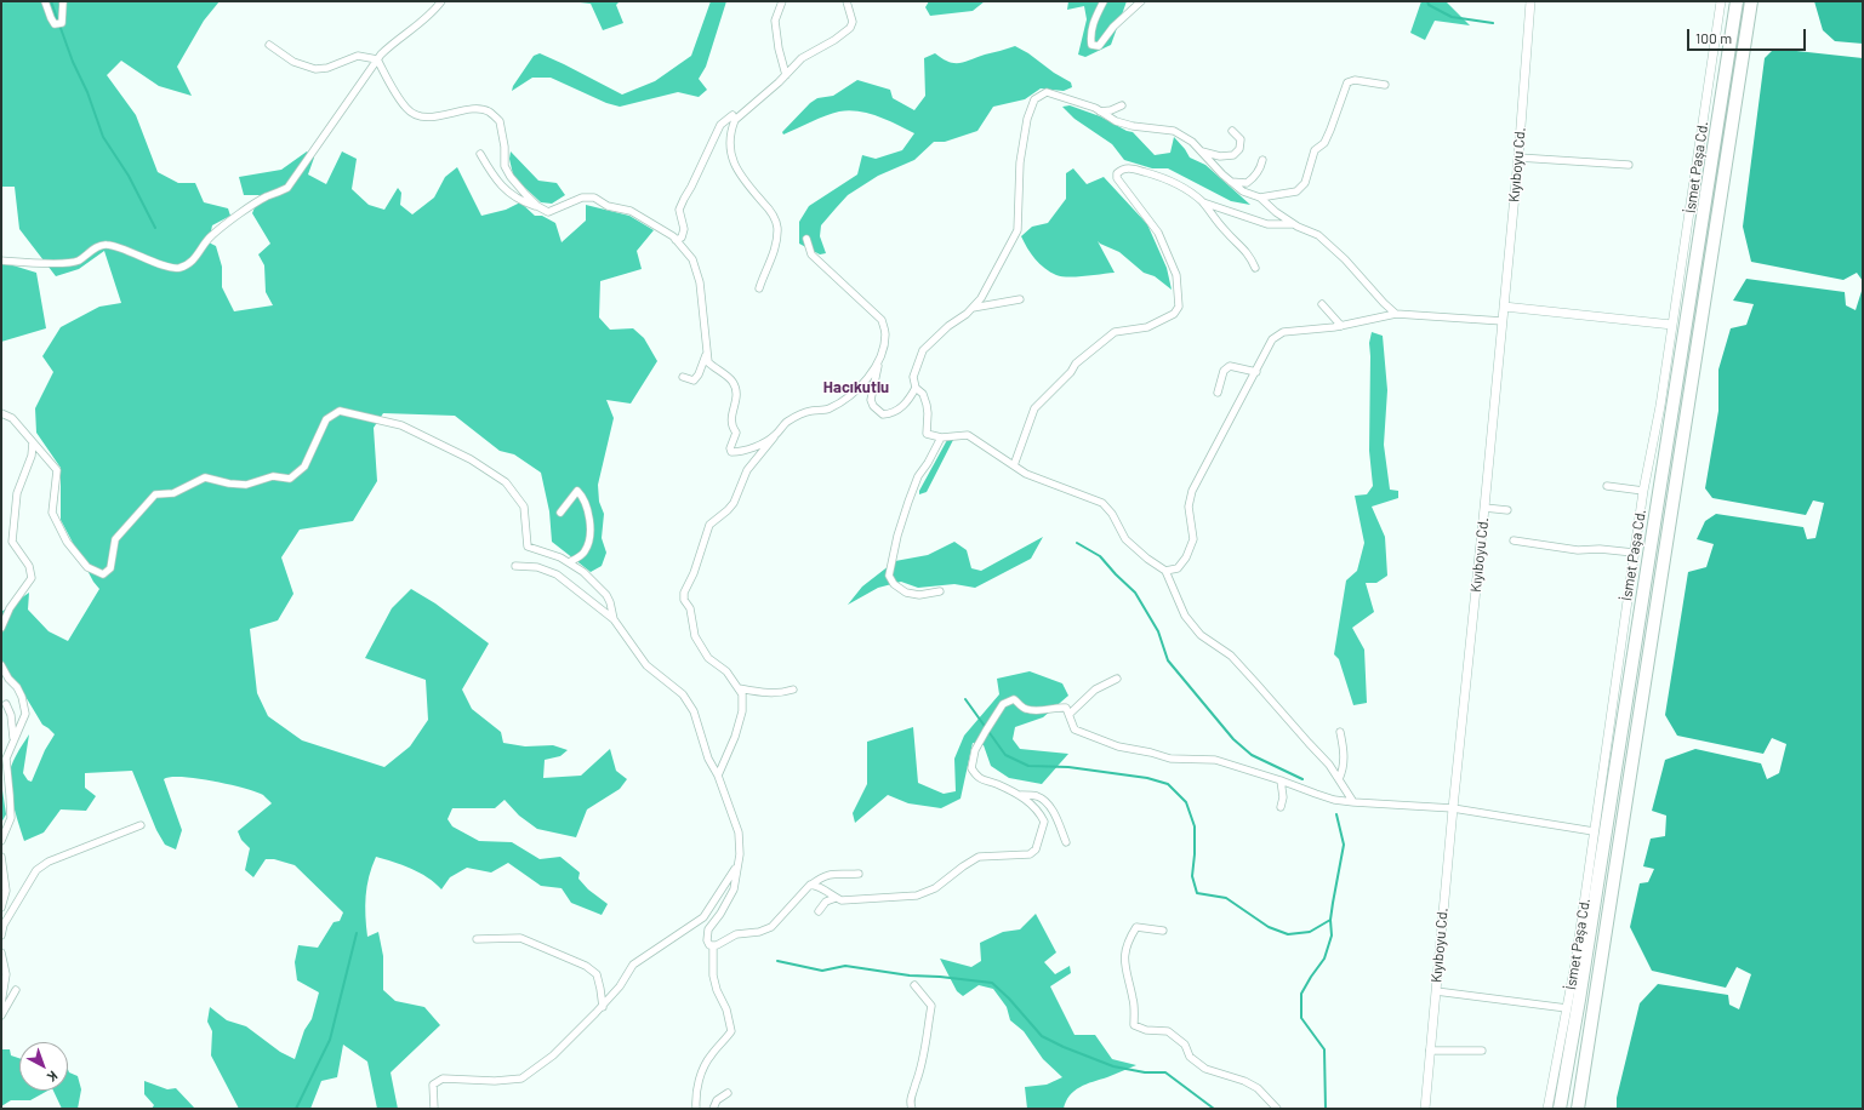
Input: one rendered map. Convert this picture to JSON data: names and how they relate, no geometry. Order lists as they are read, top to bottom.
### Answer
{
  "streets": {
    "street": ["Kıyıboyu Cd.", "İsmet Paşa Cd."]
  },
  "districts": ["Hacıkutlu"],
  "scale_bar": "100 m",
  "north": "bottom right"
}
